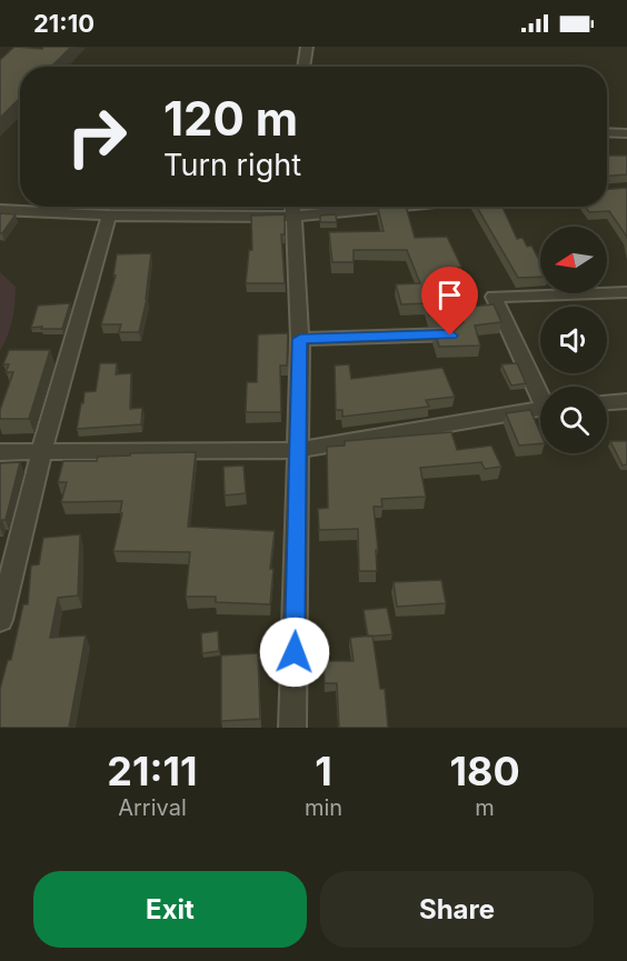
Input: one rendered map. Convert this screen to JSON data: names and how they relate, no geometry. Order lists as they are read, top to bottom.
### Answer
{
  "north": "left",
  "page": {
    "status": "21:10",
    "turn": ["120 m", "Turn right"],
    "eta": [
      "21:11",
      "Arrival",
      "1",
      "min",
      "180",
      "m"
    ],
    "buttons": ["Exit", "Share"]
  }
}
